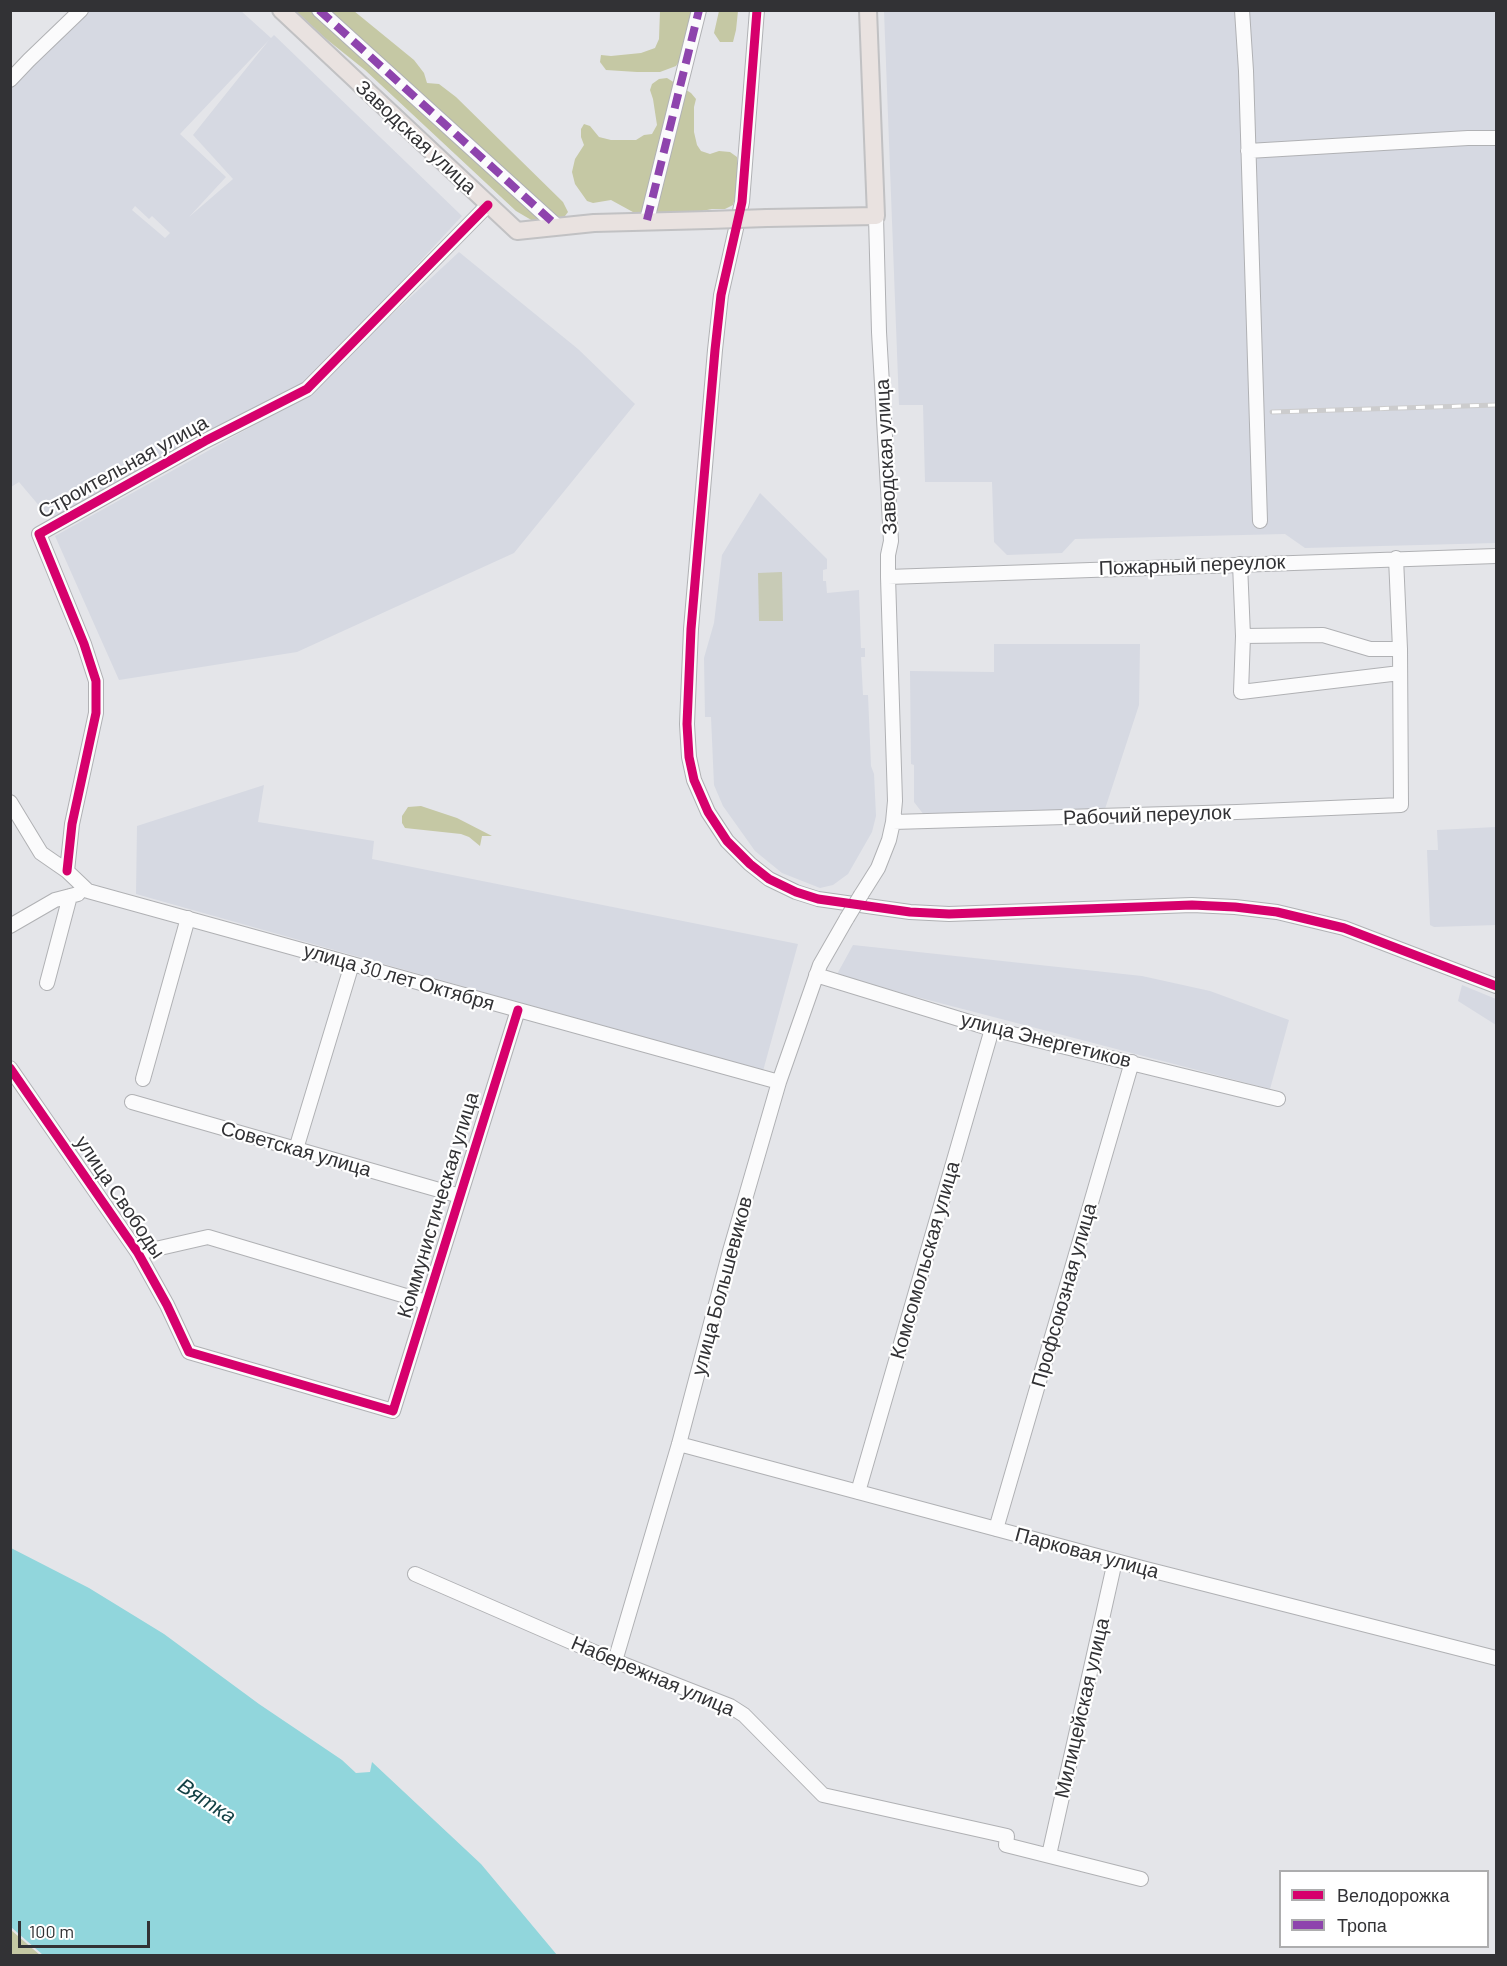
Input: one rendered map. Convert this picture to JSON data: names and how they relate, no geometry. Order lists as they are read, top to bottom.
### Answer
{
  "streets": {
    "main road": ["Заводская улица"],
    "street": [
      "Строительная улица",
      "Пожарный переулок",
      "Рабочий переулок",
      "улица 30 лет Октября",
      "улица Энергетиков",
      "Советская улица",
      "улица Свободы",
      "Коммунистическая улица",
      "Комсомольская улица",
      "улица Большевиков",
      "Профсоюзная улица",
      "Парковая улица",
      "Набережная улица",
      "Милицейская улица"
    ]
  },
  "crossings": [
    ["Заводская улица", "Строительная улица"],
    ["Заводская улица", "Пожарный переулок"],
    ["Заводская улица", "Рабочий переулок"],
    ["Заводская улица", "улица Большевиков"],
    ["улица 30 лет Октября", "Коммунистическая улица"],
    ["улица 30 лет Октября", "улица Большевиков"],
    ["улица Энергетиков", "Комсомольская улица"],
    ["улица Энергетиков", "улица Большевиков"],
    ["улица Энергетиков", "Профсоюзная улица"],
    ["Советская улица", "Коммунистическая улица"],
    ["улица Свободы", "Коммунистическая улица"],
    ["Комсомольская улица", "Парковая улица"],
    ["улица Большевиков", "Парковая улица"],
    ["улица Большевиков", "Набережная улица"],
    ["Профсоюзная улица", "Парковая улица"],
    ["Парковая улица", "Милицейская улица"],
    ["Набережная улица", "Милицейская улица"]
  ],
  "water": ["Вятка"],
  "legend": ["Велодорожка", "Тропа"],
  "scale_bar": "100 m"
}
